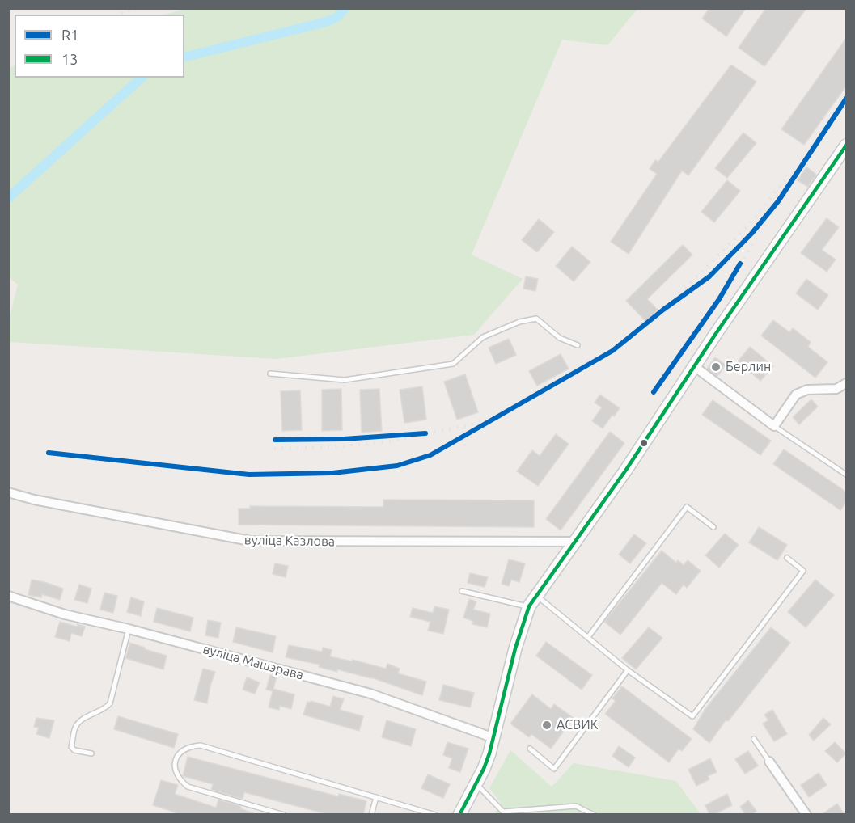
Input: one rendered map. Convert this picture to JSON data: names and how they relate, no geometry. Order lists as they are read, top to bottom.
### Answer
{
  "streets": {
    "street": ["вуліца Казлова", "вуліца Машэрава"]
  },
  "places": ["Берлин", "АСВИК"],
  "lines": ["transit line R1", "transit line 13"],
  "legend": ["R1", "13"]
}
